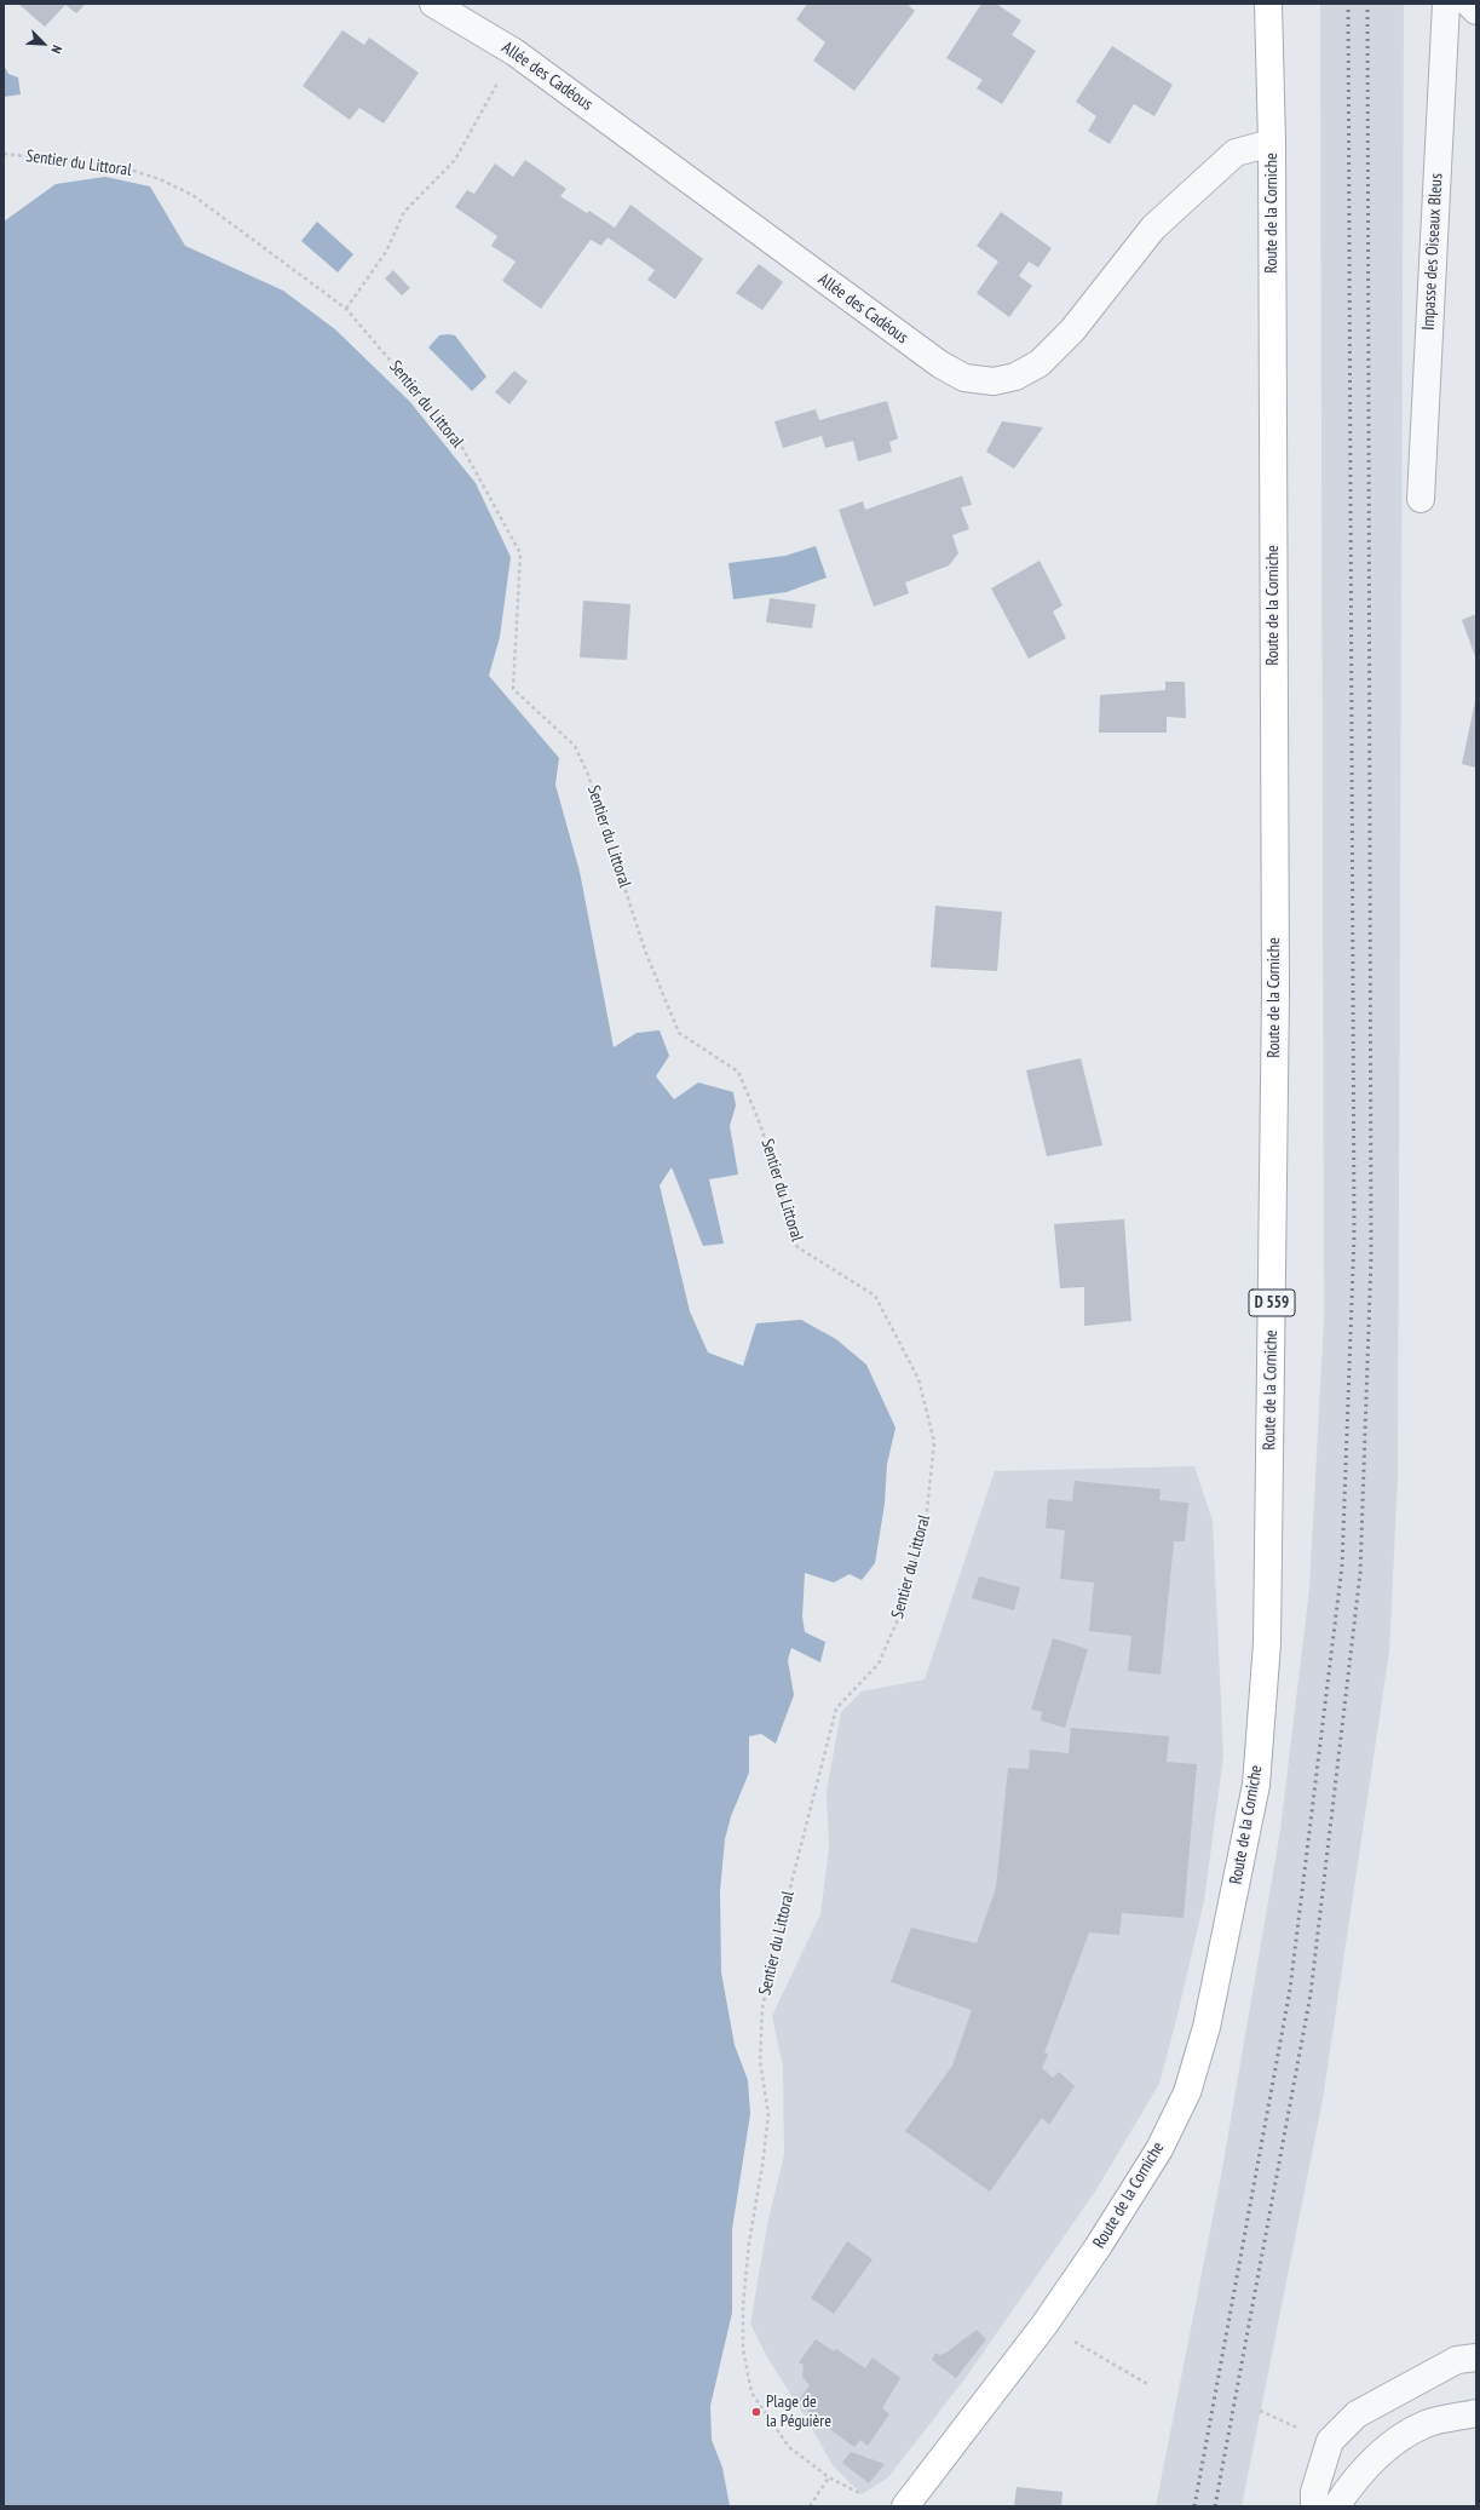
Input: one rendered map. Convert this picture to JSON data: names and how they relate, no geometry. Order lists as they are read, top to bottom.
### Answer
{
  "streets": {
    "main road": ["Route de la Corniche", "D 559"],
    "street": ["Allée des Cadéous", "Impasse des Oiseaux Bleus"],
    "path": ["Sentier du Littoral"]
  },
  "crossings": [
    ["Allée des Cadéous", "Route de la Corniche"]
  ],
  "places": ["Plage de la Péguière"],
  "north": "bottom right"
}
